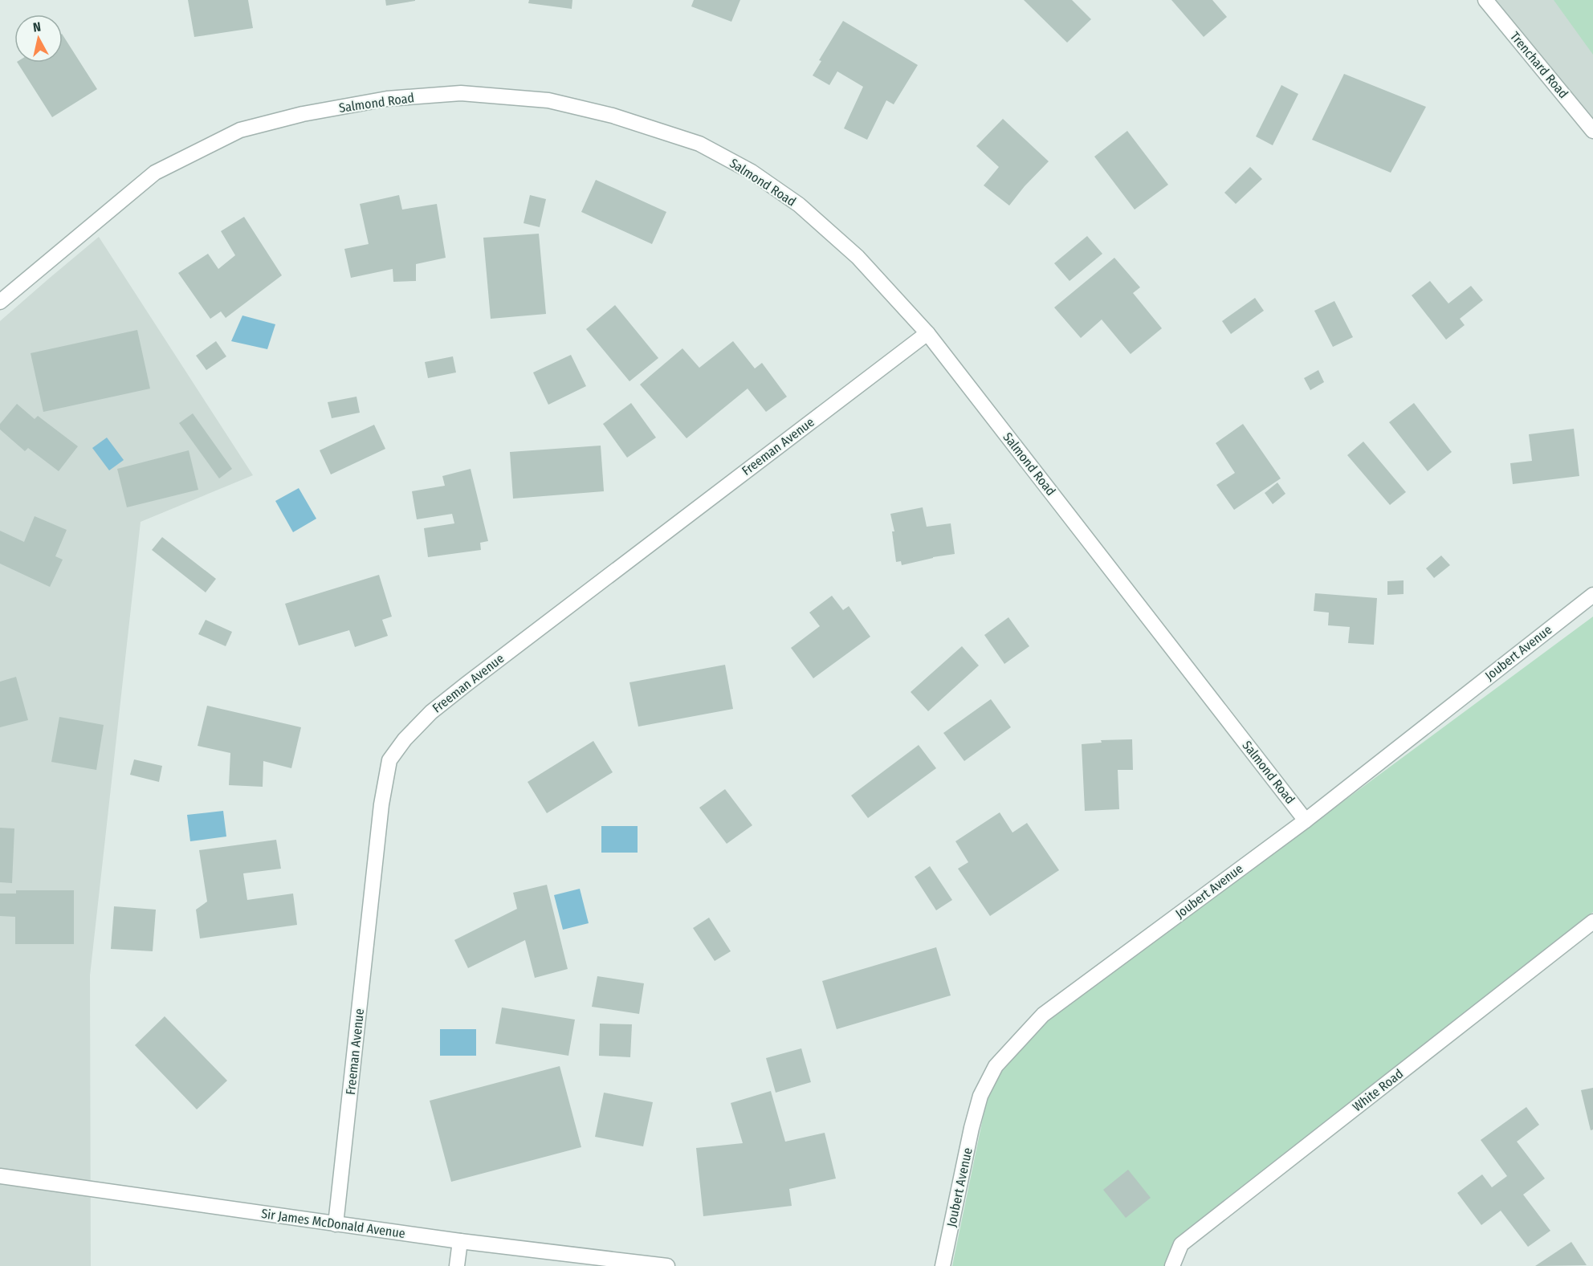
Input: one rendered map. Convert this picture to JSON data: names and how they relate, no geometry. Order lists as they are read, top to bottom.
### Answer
{
  "streets": {
    "street": [
      "Trenchard Road",
      "Salmond Road",
      "Freeman Avenue",
      "Joubert Avenue",
      "White Road",
      "Sir James McDonald Avenue"
    ]
  },
  "crossings": [
    ["Salmond Road", "Freeman Avenue"],
    ["Salmond Road", "Joubert Avenue"],
    ["Freeman Avenue", "Sir James McDonald Avenue"]
  ],
  "north": "top"
}
